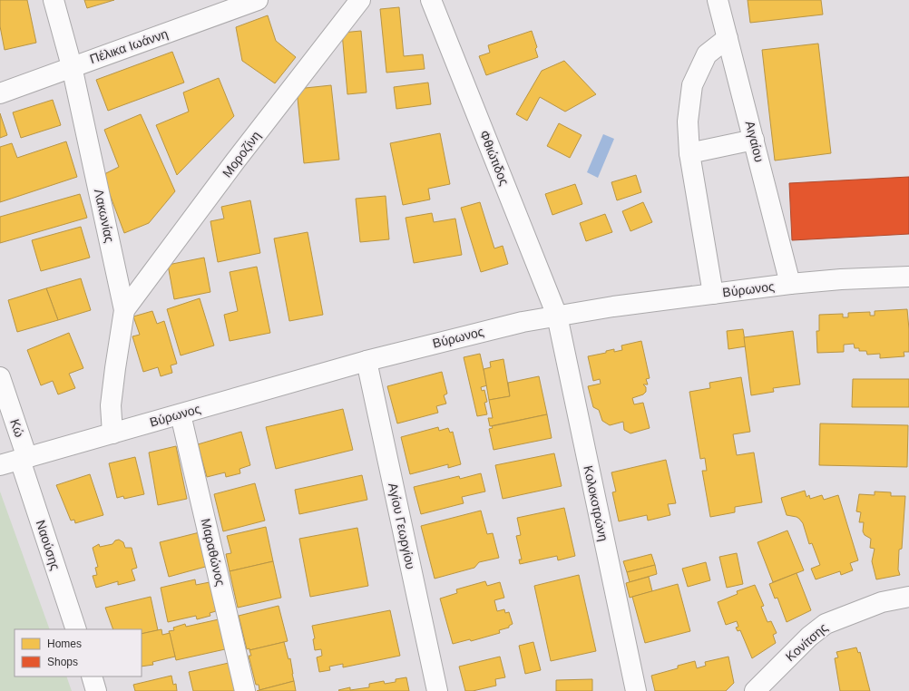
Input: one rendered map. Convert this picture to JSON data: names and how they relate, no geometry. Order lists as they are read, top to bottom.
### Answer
{
  "streets": {
    "street": [
      "Πέλικα Ιωάννη",
      "Αιγαίου",
      "Μοροζίνη",
      "Φθιώτιδος",
      "Λακωνίας",
      "Βύρωνος",
      "Κώ",
      "Κολοκοτρώνη",
      "Αγίου Γεωργίου",
      "Ναούσης",
      "Μαραθώνος",
      "Κονίτσης"
    ]
  },
  "crossings": [
    ["Πέλικα Ιωάννη", "Λακωνίας"],
    ["Αιγαίου", "Βύρωνος"],
    ["Μοροζίνη", "Λακωνίας"],
    ["Φθιώτιδος", "Βύρωνος"],
    ["Φθιώτιδος", "Κολοκοτρώνη"],
    ["Λακωνίας", "Βύρωνος"],
    ["Βύρωνος", "Κώ"],
    ["Βύρωνος", "Κολοκοτρώνη"],
    ["Βύρωνος", "Αγίου Γεωργίου"],
    ["Βύρωνος", "Ναούσης"],
    ["Βύρωνος", "Μαραθώνος"],
    ["Κώ", "Ναούσης"]
  ],
  "legend": ["Homes", "Shops"]
}
